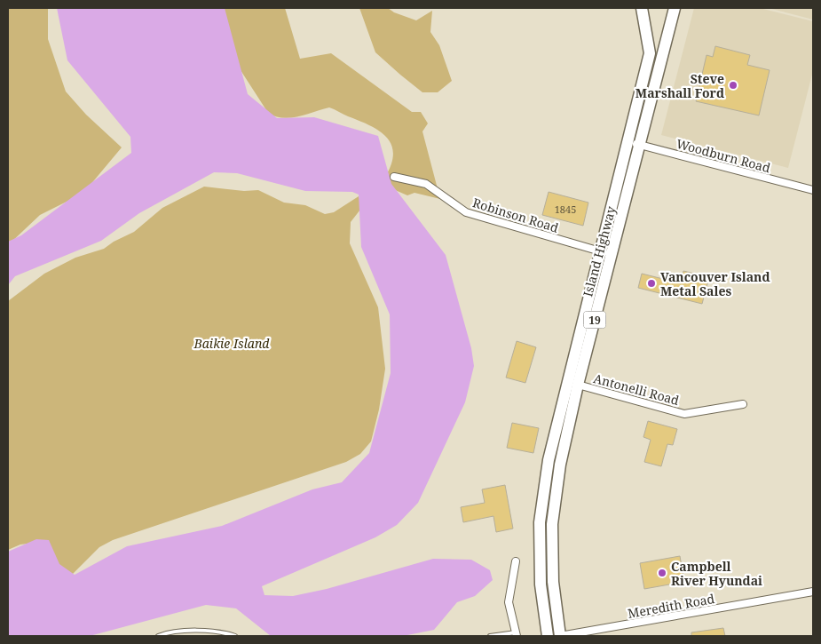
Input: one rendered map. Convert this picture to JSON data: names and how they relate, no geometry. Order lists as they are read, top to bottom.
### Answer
{
  "streets": {
    "main road": ["Island Highway", "19"],
    "street": [
      "Woodburn Road",
      "Robinson Road",
      "Antonelli Road",
      "Meredith Road"
    ]
  },
  "crossings": [
    ["Woodburn Road", "Island Highway"],
    ["Robinson Road", "Island Highway"],
    ["Island Highway", "Antonelli Road"],
    ["Island Highway", "Meredith Road"]
  ],
  "parks": ["Baikie Island"],
  "places": ["Steve Marshall Ford", "Vancouver Island Metal Sales", "Campbell River Hyundai"],
  "house_numbers": ["1845"]
}
